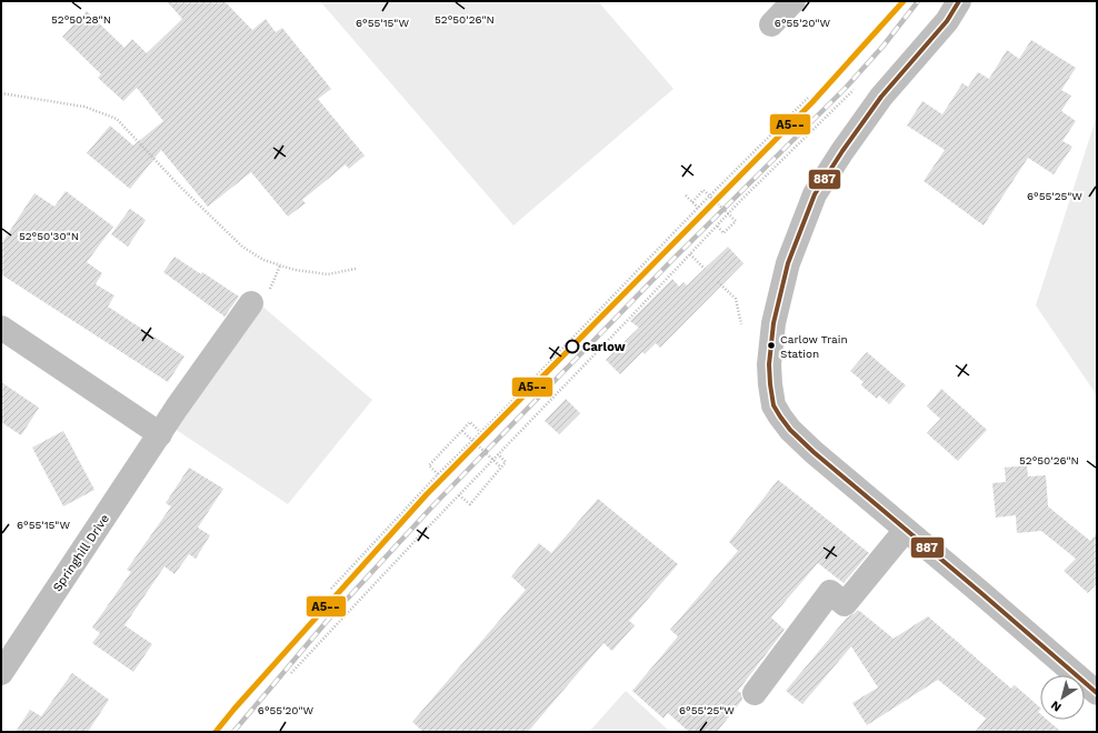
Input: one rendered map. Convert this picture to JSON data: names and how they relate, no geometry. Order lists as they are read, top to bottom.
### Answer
{
  "streets": {
    "street": ["Springhill Drive"]
  },
  "places": ["Carlow Train Station", "Carlow"],
  "lines": ["transit line A5--", "transit line 887"],
  "north": "bottom left",
  "coordinates": [
    "52°50'28\"N",
    "52°50'26\"N",
    "6°55'15\"W",
    "6°55'20\"W",
    "6°55'25\"W",
    "52°50'30\"N"
  ]
}
